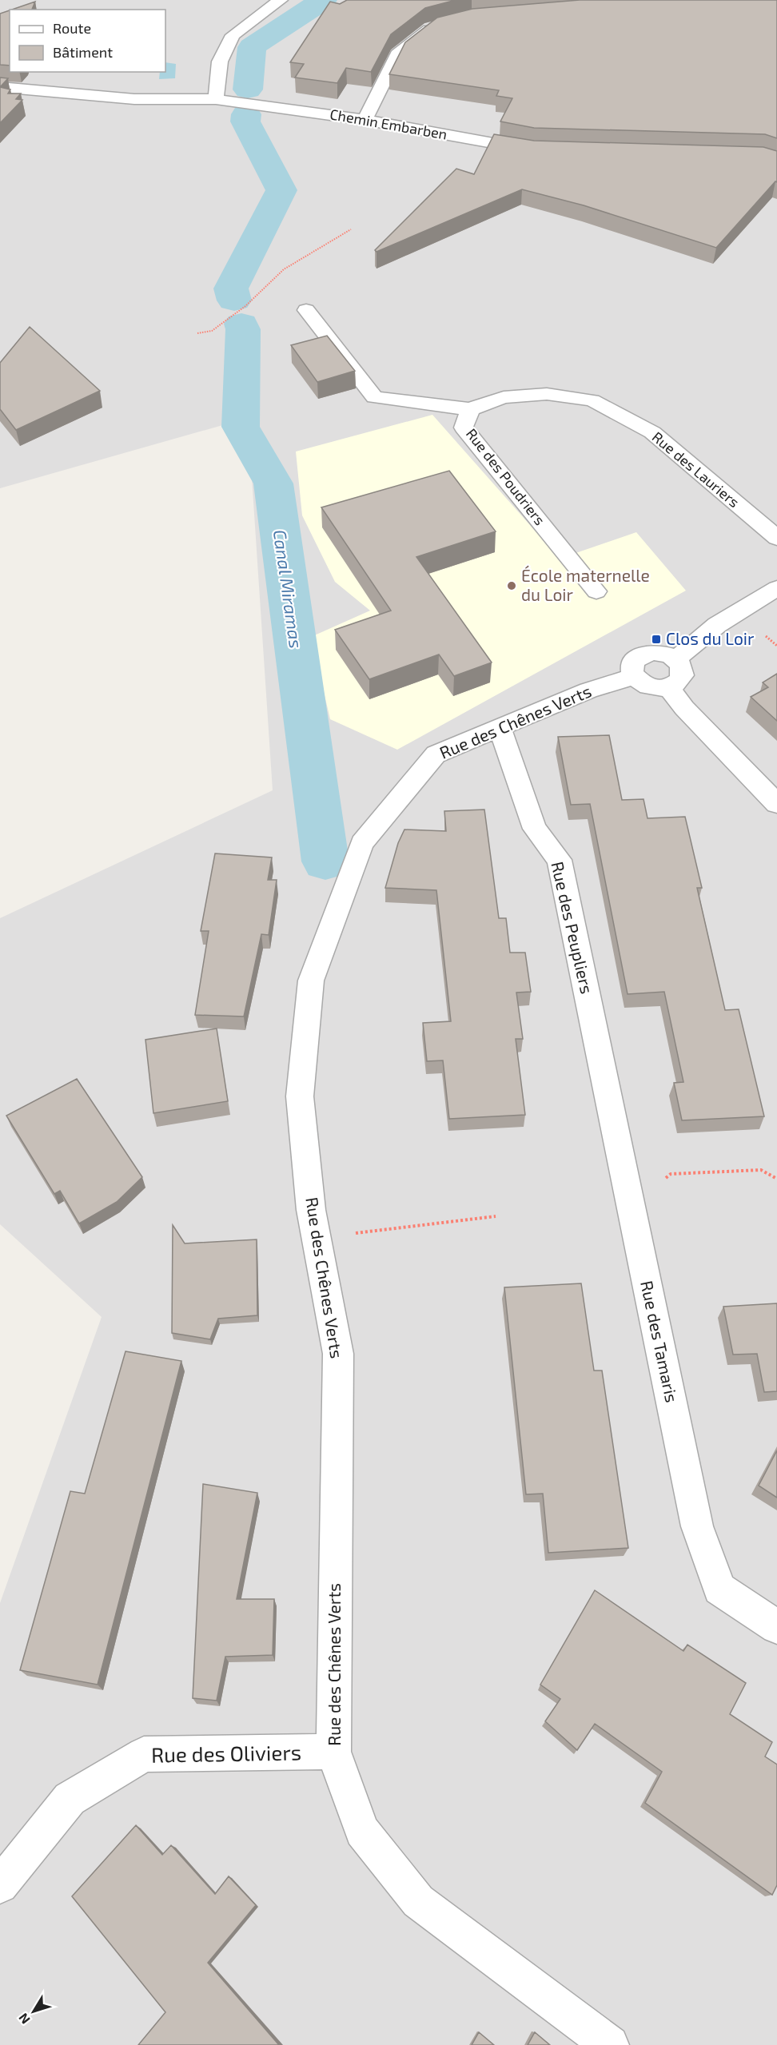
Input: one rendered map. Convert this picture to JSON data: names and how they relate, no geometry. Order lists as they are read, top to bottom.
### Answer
{
  "streets": {
    "street": [
      "Chemin Embarben",
      "Rue des Lauriers",
      "Rue des Poudriers",
      "Rue des Chênes Verts",
      "Rue des Peupliers",
      "Rue des Tamaris",
      "Rue des Oliviers"
    ]
  },
  "crossings": [
    ["Rue des Lauriers", "Rue des Poudriers"],
    ["Rue des Chênes Verts", "Rue des Peupliers"],
    ["Rue des Chênes Verts", "Rue des Oliviers"],
    ["Rue des Peupliers", "Rue des Tamaris"]
  ],
  "water": ["Canal Miramas"],
  "places": {
    "other": ["École maternelle du Loir"],
    "transit": ["Clos du Loir"]
  },
  "legend": ["Route", "Bâtiment"],
  "north": "bottom left"
}
